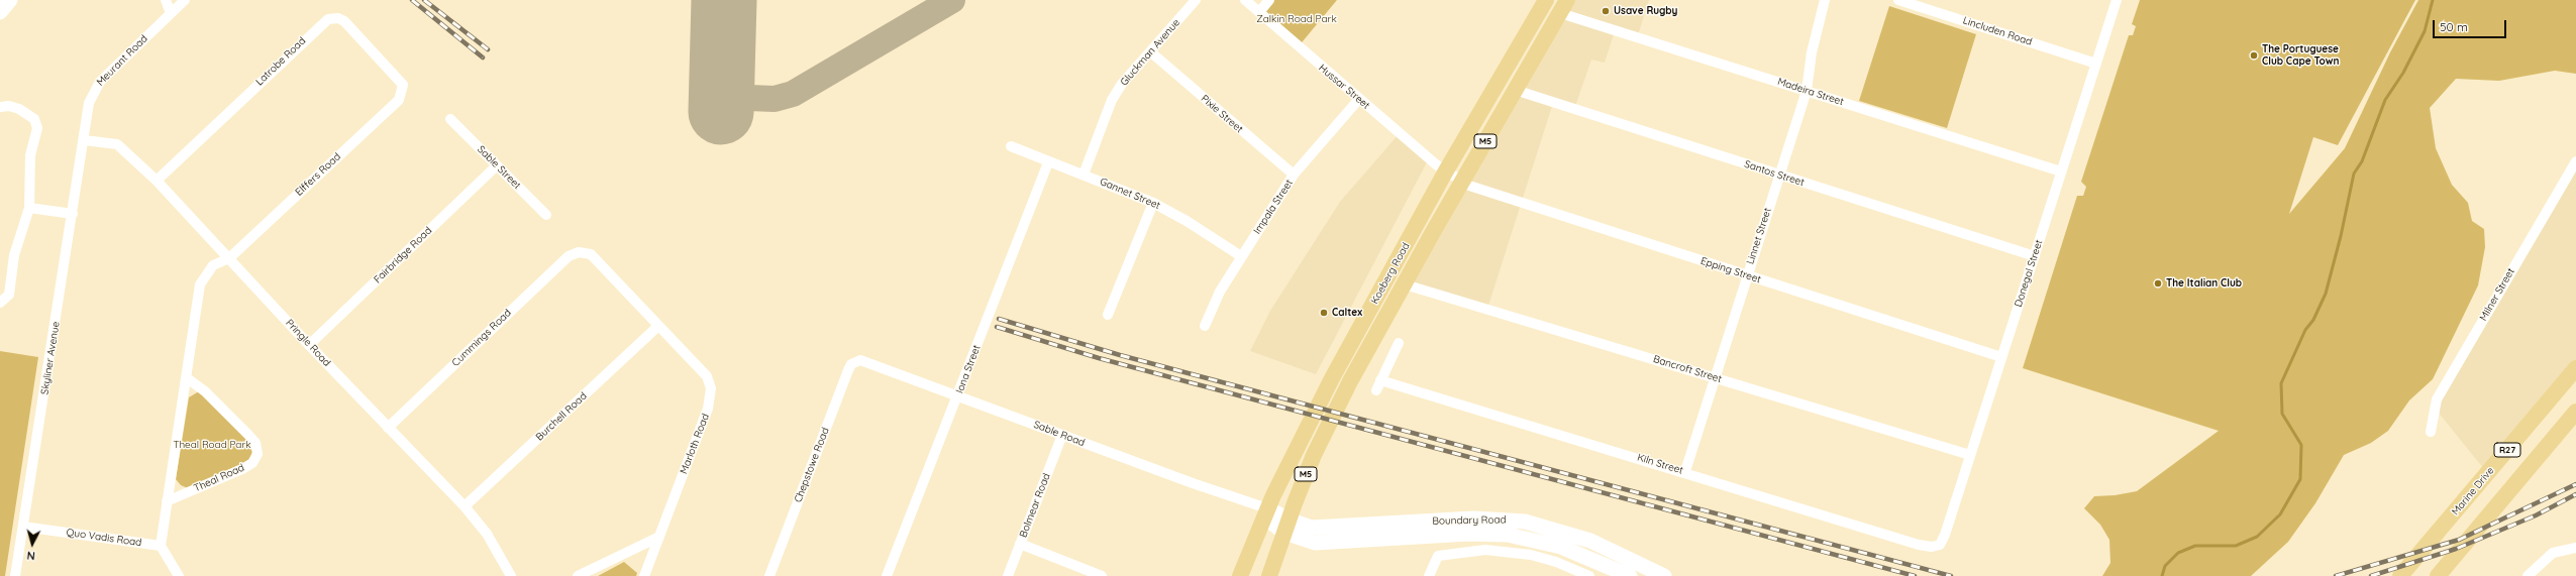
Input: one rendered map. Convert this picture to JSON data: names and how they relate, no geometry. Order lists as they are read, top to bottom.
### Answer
{
  "streets": {
    "main road": [
      "M5",
      "Koeberg Road",
      "R27",
      "Marine Drive",
      "Boundary Road"
    ],
    "street": [
      "Lincluden Road",
      "Gluckman Avenue",
      "Meurant Road",
      "Latrobe Road",
      "Hussar Street",
      "Madeira Street",
      "Pixie Street",
      "Sable Street",
      "Santos Street",
      "Elffers Road",
      "Gannet Street",
      "Impala Street",
      "Linnet Street",
      "Fairbridge Road",
      "Epping Street",
      "Donegal Street",
      "Milner Street",
      "Cummings Road",
      "Pringle Road",
      "Skyliner Avenue",
      "Iona Street",
      "Bancroft Street",
      "Burchell Road",
      "Sable Road",
      "Marloth Road",
      "Kiln Street",
      "Chepstowe Road",
      "Theal Road",
      "Bolmear Road",
      "Quo Vadis Road"
    ]
  },
  "crossings": [
    ["Lincluden Road", "Donegal Street"],
    ["Gluckman Avenue", "Pixie Street"],
    ["Gluckman Avenue", "Gannet Street"],
    ["Meurant Road", "Pringle Road"],
    ["Meurant Road", "Skyliner Avenue"],
    ["Latrobe Road", "Elffers Road"],
    ["Latrobe Road", "Pringle Road"],
    ["Hussar Street", "Impala Street"],
    ["Hussar Street", "Epping Street"],
    ["Hussar Street", "Koeberg Road"],
    ["Madeira Street", "Linnet Street"],
    ["Madeira Street", "Koeberg Road"],
    ["Madeira Street", "Donegal Street"],
    ["Pixie Street", "Impala Street"],
    ["Sable Street", "Fairbridge Road"],
    ["Santos Street", "Linnet Street"],
    ["Santos Street", "Koeberg Road"],
    ["Santos Street", "Donegal Street"],
    ["Elffers Road", "Pringle Road"],
    ["Gannet Street", "Impala Street"],
    ["Gannet Street", "Iona Street"],
    ["Linnet Street", "Epping Street"],
    ["Linnet Street", "Bancroft Street"],
    ["Linnet Street", "Kiln Street"],
    ["Fairbridge Road", "Pringle Road"],
    ["Epping Street", "Koeberg Road"],
    ["Epping Street", "Donegal Street"],
    ["Koeberg Road", "Bancroft Street"],
    ["Koeberg Road", "Sable Road"],
    ["Koeberg Road", "Boundary Road"],
    ["Donegal Street", "Bancroft Street"],
    ["Donegal Street", "Kiln Street"],
    ["Cummings Road", "Pringle Road"],
    ["Cummings Road", "Burchell Road"],
    ["Cummings Road", "Marloth Road"],
    ["Pringle Road", "Skyliner Avenue"],
    ["Pringle Road", "Burchell Road"],
    ["Skyliner Avenue", "Quo Vadis Road"],
    ["Iona Street", "Sable Road"],
    ["Burchell Road", "Marloth Road"],
    ["Sable Road", "Chepstowe Road"],
    ["Sable Road", "Bolmear Road"]
  ],
  "parks": ["Zalkin Road Park", "Theal Road Park"],
  "places": [
    "Usave Rugby",
    "The Portuguese Club Cape Town",
    "The Italian Club",
    "Caltex"
  ],
  "scale_bar": "50 m",
  "north": "bottom"
}
